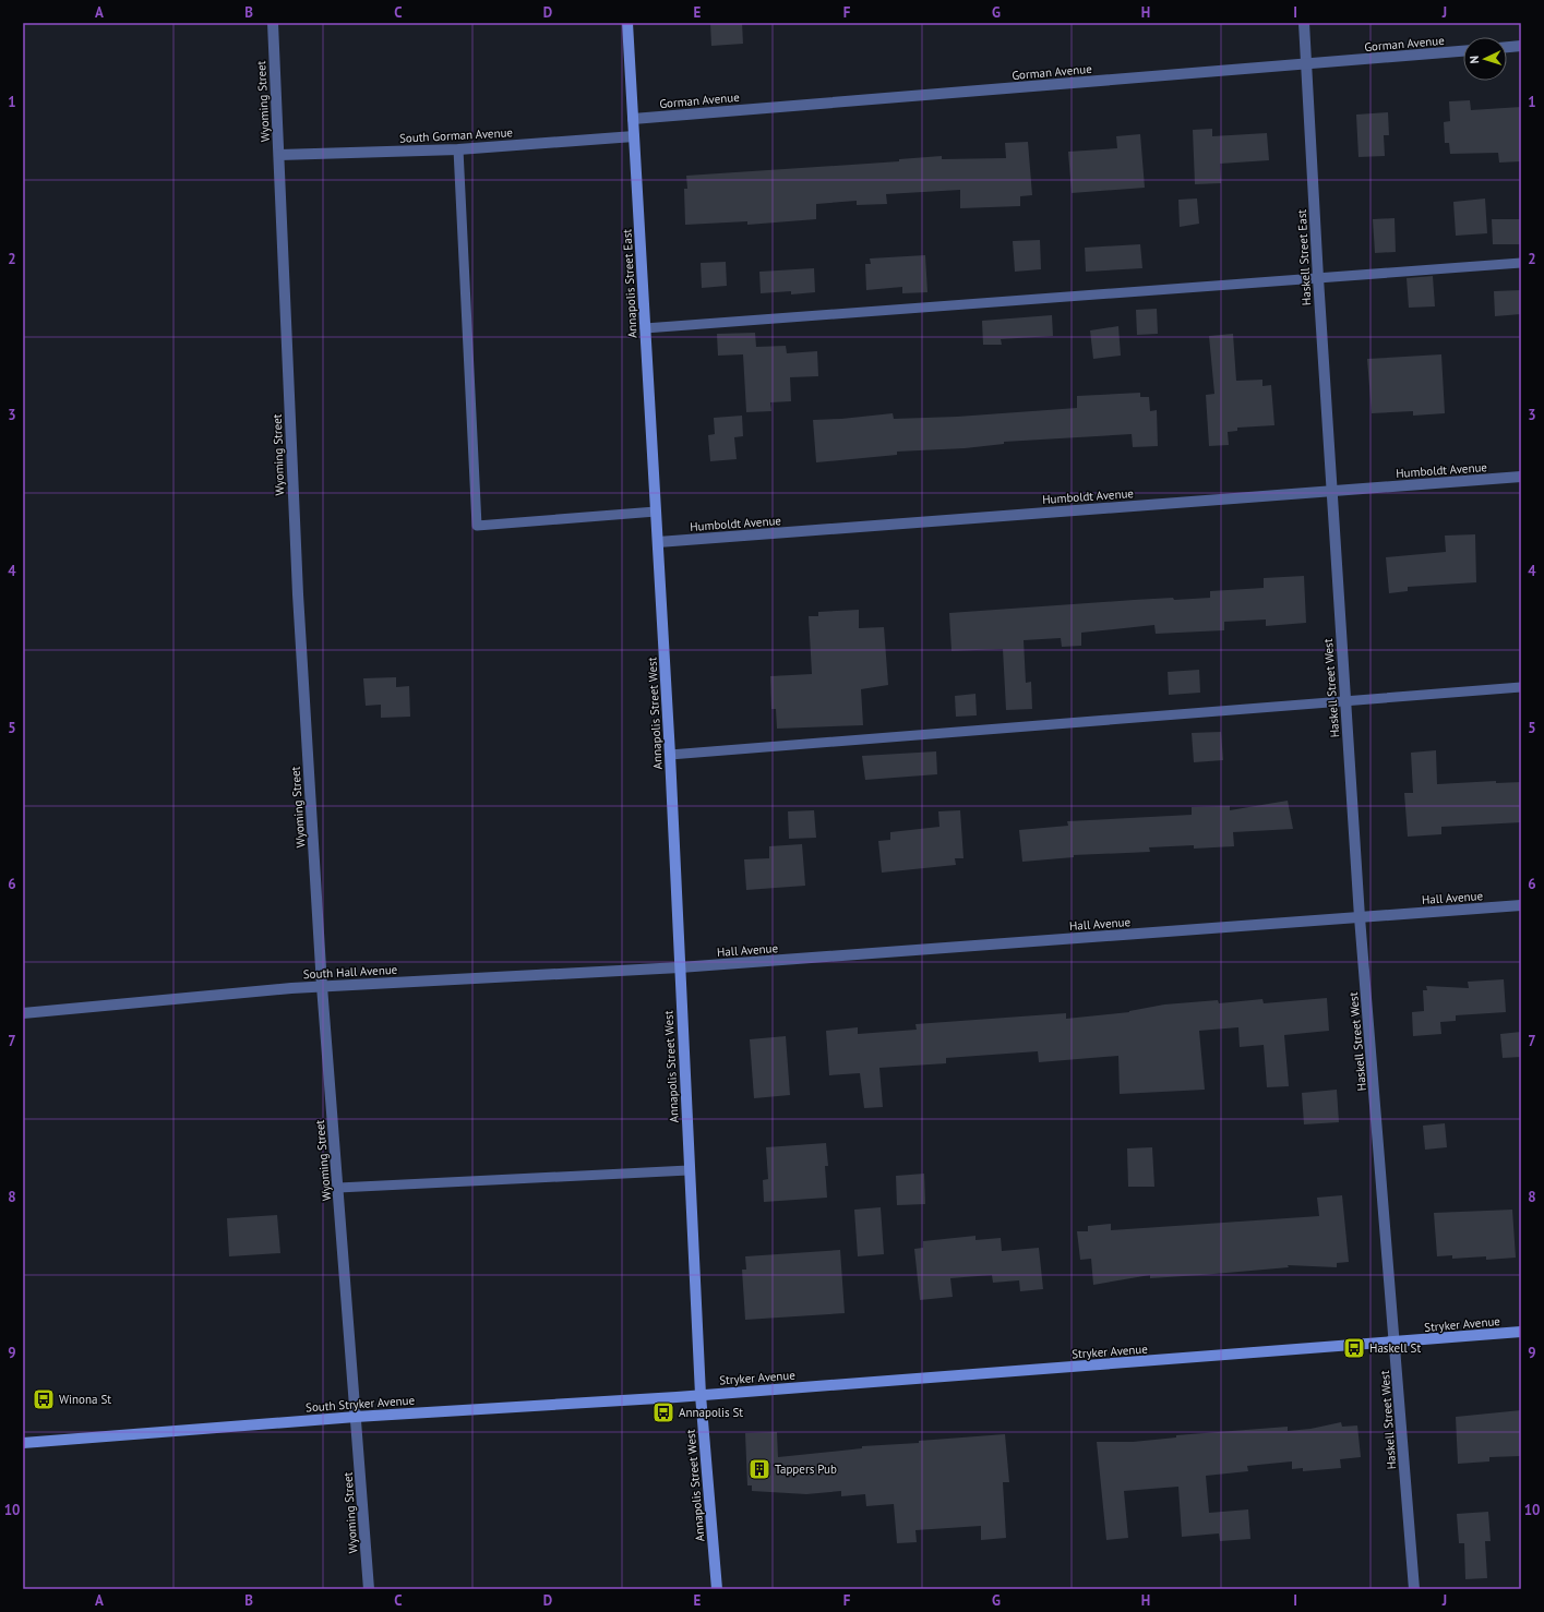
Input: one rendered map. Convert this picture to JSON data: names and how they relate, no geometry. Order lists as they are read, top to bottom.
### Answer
{
  "streets": {
    "street": [
      "Gorman Avenue",
      "Wyoming Street",
      "South Gorman Avenue",
      "Haskell Street East",
      "Annapolis Street East",
      "Humboldt Avenue",
      "Haskell Street West",
      "Annapolis Street West",
      "Hall Avenue",
      "South Hall Avenue",
      "Stryker Avenue",
      "South Stryker Avenue"
    ]
  },
  "crossings": [
    ["Gorman Avenue", "Haskell Street East"],
    ["Gorman Avenue", "Annapolis Street East"],
    ["Wyoming Street", "South Gorman Avenue"],
    ["Wyoming Street", "South Hall Avenue"],
    ["Wyoming Street", "South Stryker Avenue"],
    ["South Gorman Avenue", "Annapolis Street East"],
    ["Haskell Street East", "Humboldt Avenue"],
    ["Haskell Street East", "Haskell Street West"],
    ["Annapolis Street East", "Humboldt Avenue"],
    ["Annapolis Street East", "Annapolis Street West"],
    ["Humboldt Avenue", "Haskell Street West"],
    ["Humboldt Avenue", "Annapolis Street West"],
    ["Haskell Street West", "Hall Avenue"],
    ["Haskell Street West", "Stryker Avenue"],
    ["Annapolis Street West", "Hall Avenue"],
    ["Annapolis Street West", "South Hall Avenue"],
    ["Annapolis Street West", "Stryker Avenue"],
    ["Annapolis Street West", "South Stryker Avenue"],
    ["Hall Avenue", "South Hall Avenue"],
    ["Stryker Avenue", "South Stryker Avenue"]
  ],
  "places": {
    "bus stop": ["Haskell St", "Winona St", "Annapolis St"],
    "building": ["Tappers Pub"]
  },
  "north": "left",
  "grid": {
    "columns": [
      "A",
      "B",
      "C",
      "D",
      "E",
      "F",
      "G",
      "H",
      "I",
      "J"
    ],
    "rows": [
      "1",
      "2",
      "3",
      "4",
      "5",
      "6",
      "7",
      "8",
      "9",
      "10"
    ]
  }
}
